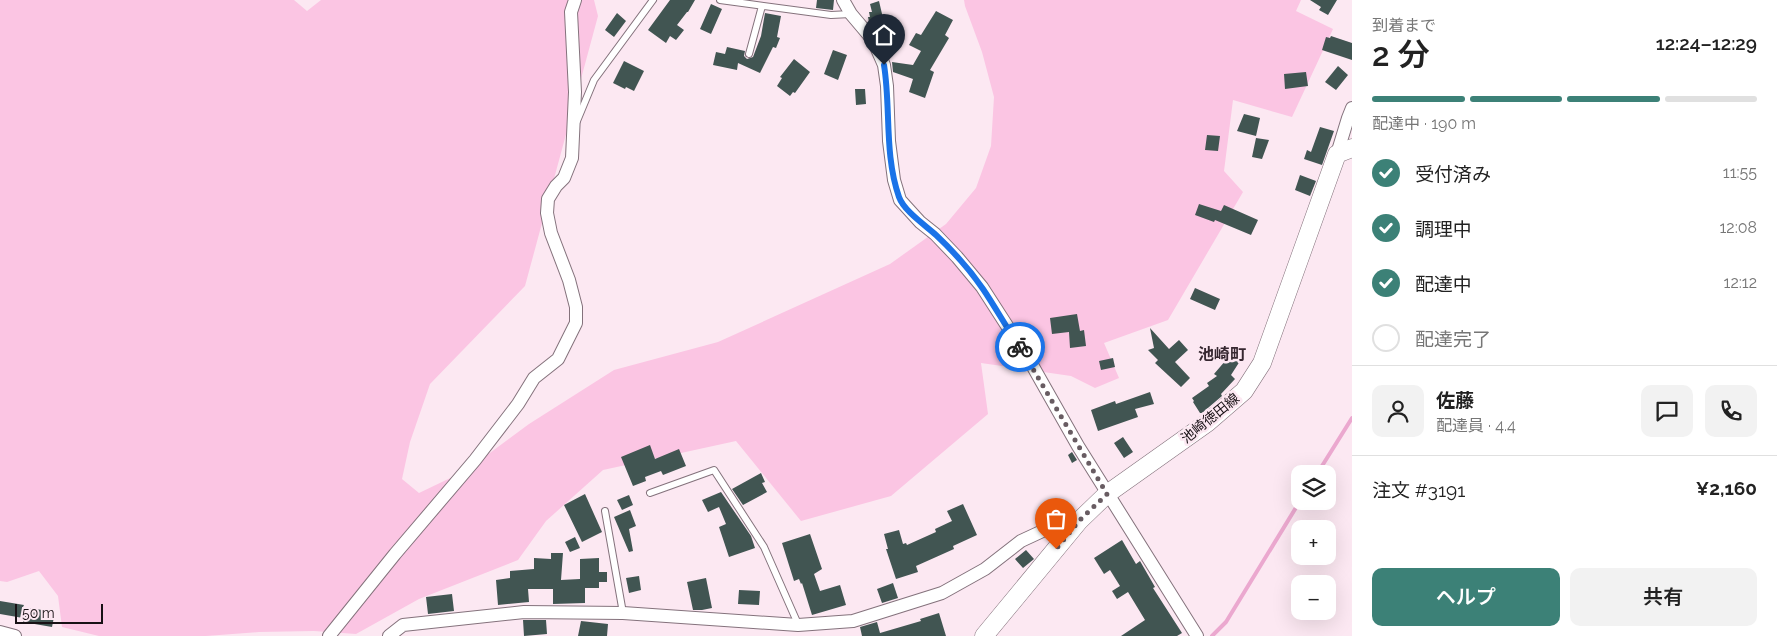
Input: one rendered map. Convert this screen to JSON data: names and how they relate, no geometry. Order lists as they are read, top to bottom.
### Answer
{
  "streets": {
    "main road": ["池崎徳田線"]
  },
  "districts": ["池崎町"],
  "scale_bar": "50 m",
  "page": {
    "heading": ["2 分", "到着まで", "12:24–12:29"],
    "panel": [
      "佐藤",
      "配達員 · 4.4",
      "注文 #3191",
      "¥2,160"
    ],
    "bar": "配達中 · 190 m",
    "list": [
      ["受付済み", "11:55"],
      ["調理中", "12:08"],
      ["配達中", "12:12"],
      "配達完了"
    ],
    "map_buttons": ["+", "−"],
    "buttons": ["ヘルプ", "共有"],
    "scale": "50 m"
  }
}
